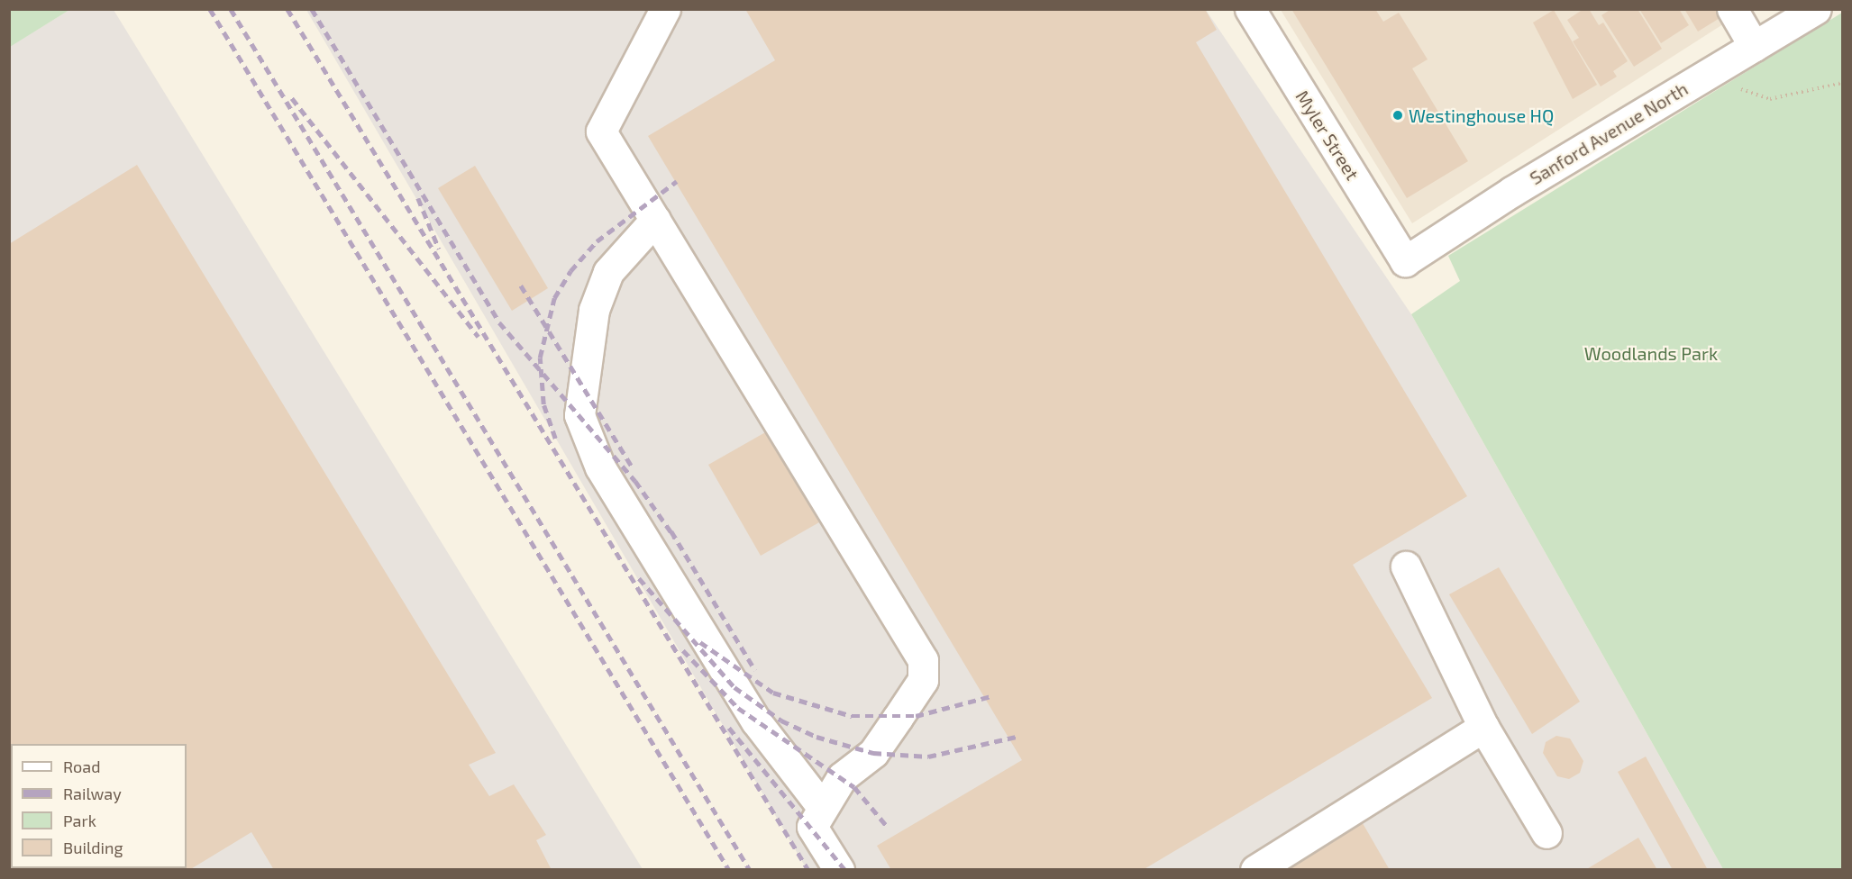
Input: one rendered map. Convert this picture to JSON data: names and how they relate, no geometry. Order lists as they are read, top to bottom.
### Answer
{
  "streets": {
    "street": ["Sanford Avenue North", "Myler Street"]
  },
  "crossings": [
    ["Sanford Avenue North", "Myler Street"]
  ],
  "parks": ["Woodlands Park"],
  "places": ["Westinghouse HQ"],
  "legend": [
    "Road",
    "Railway",
    "Park",
    "Building"
  ]
}
